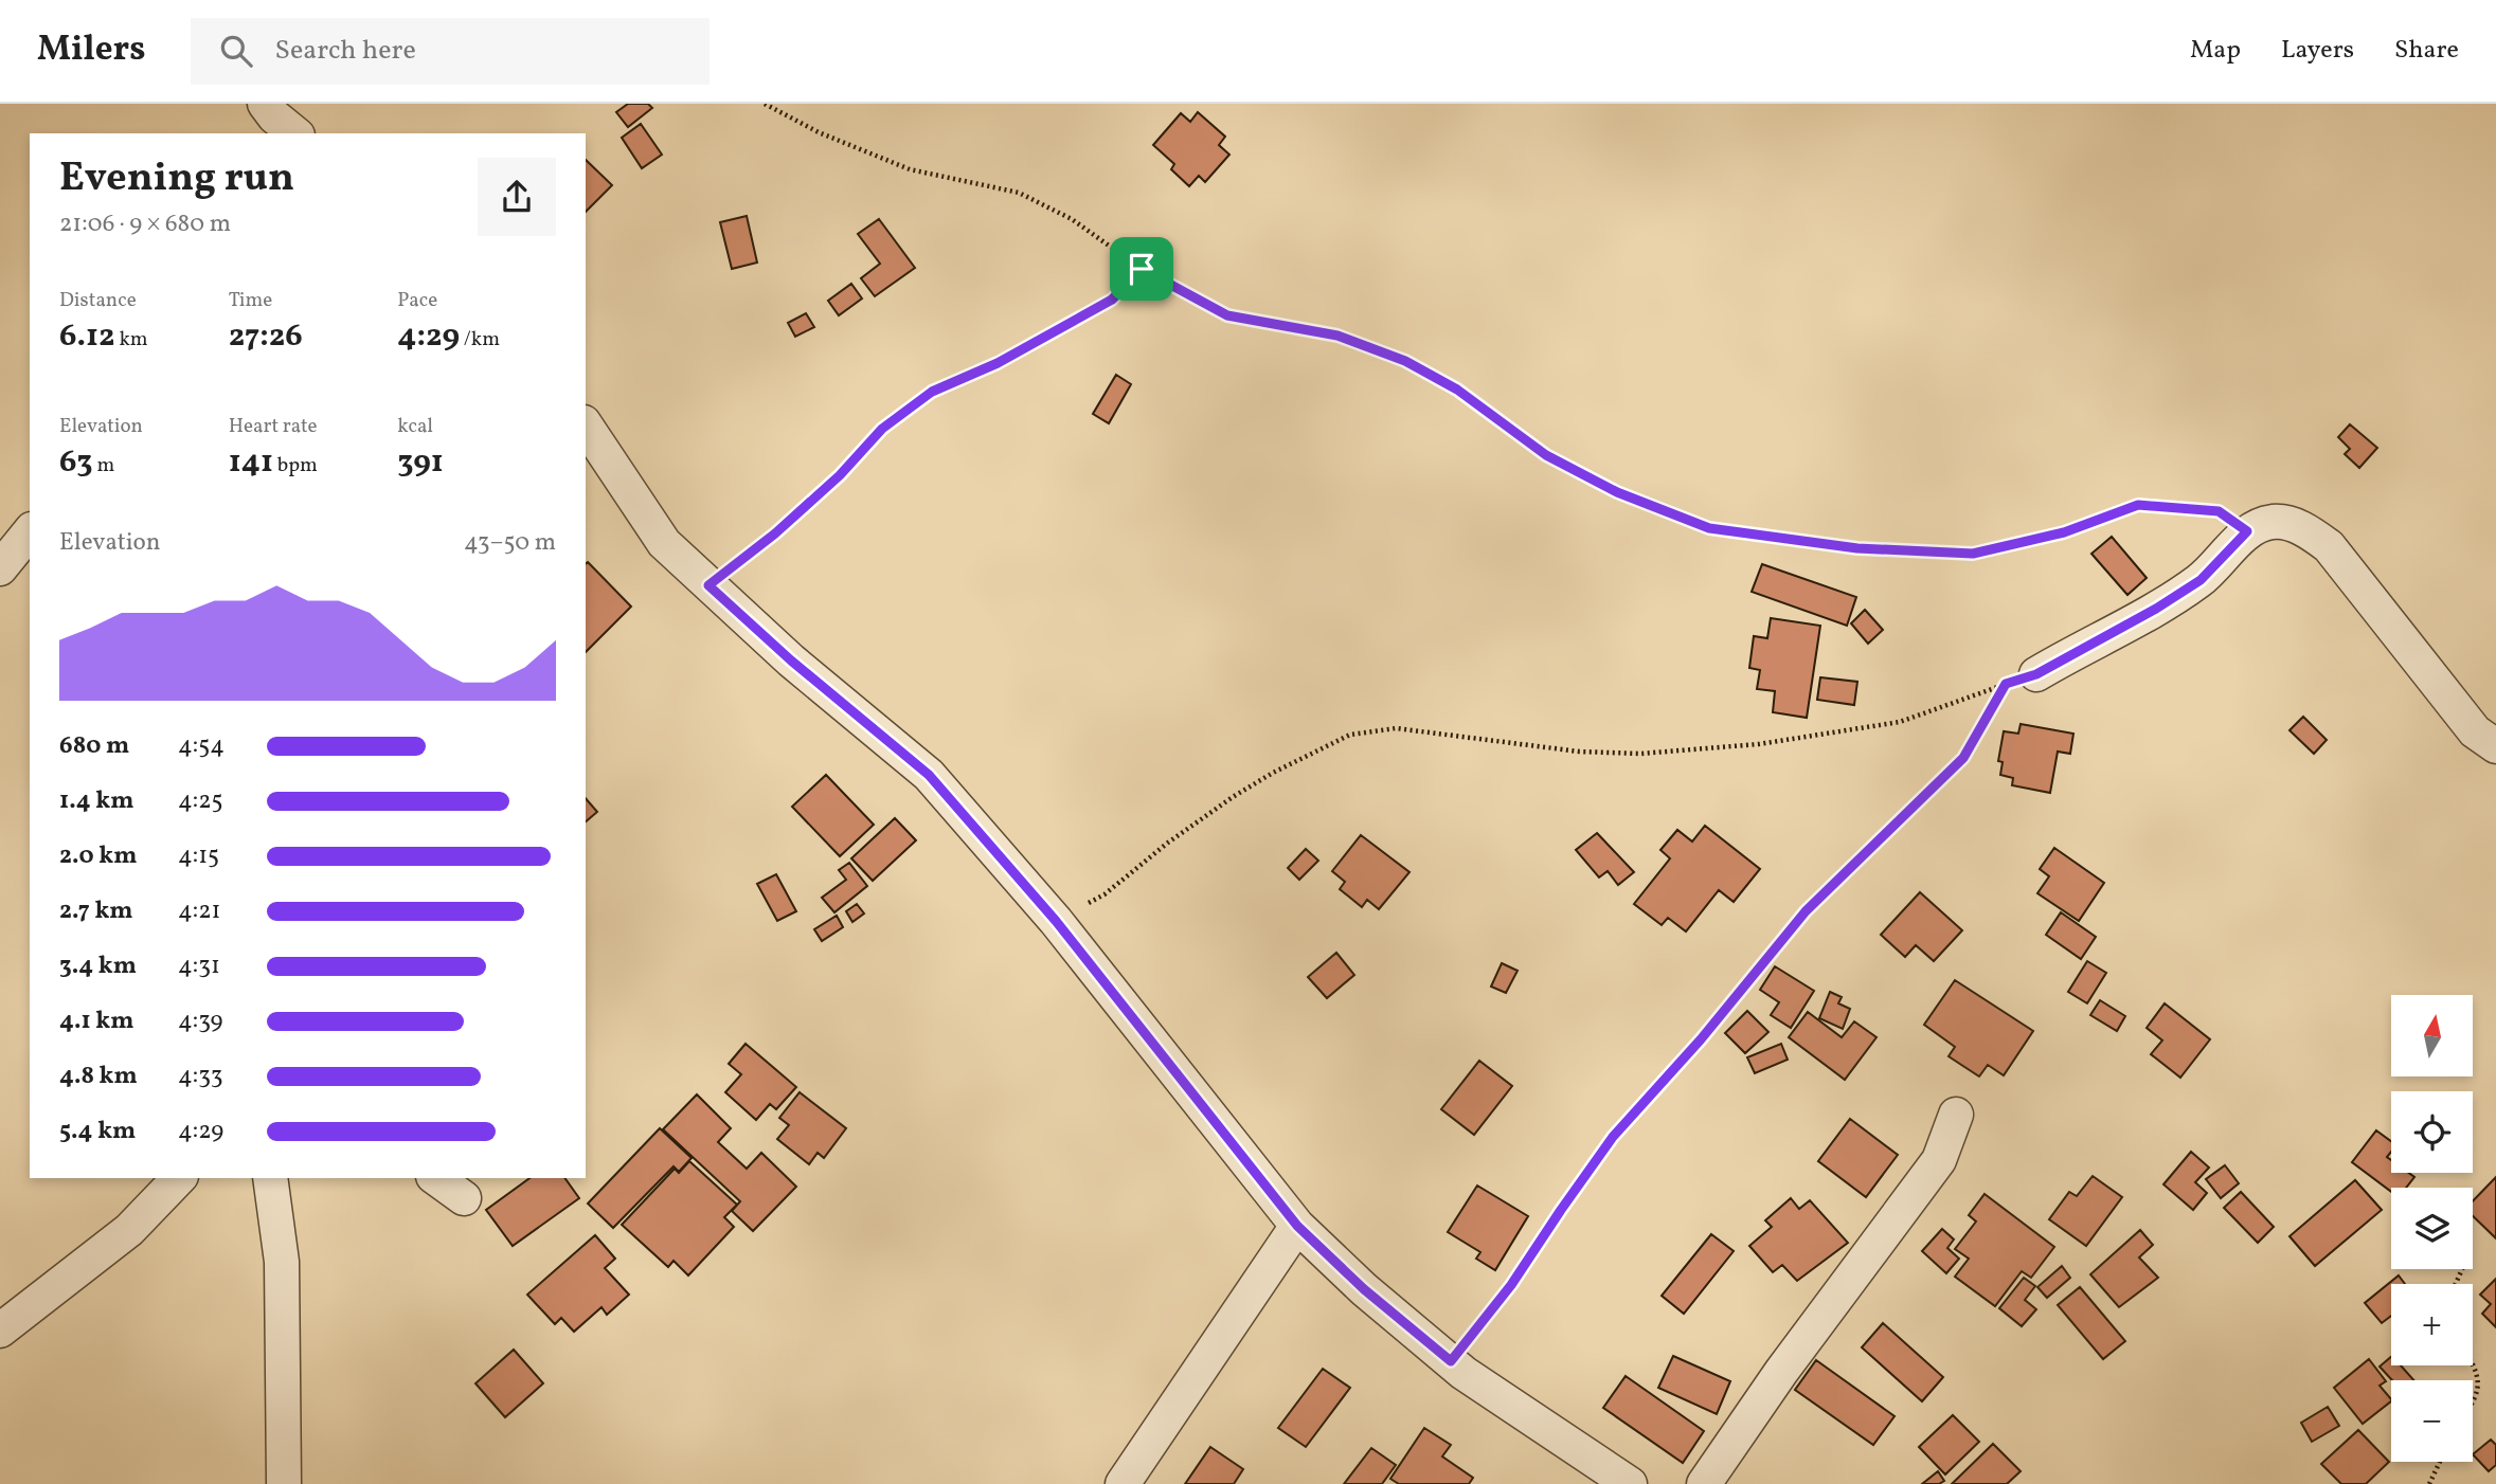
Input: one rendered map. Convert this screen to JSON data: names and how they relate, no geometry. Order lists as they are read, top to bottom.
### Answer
{
  "north": "top",
  "page": {
    "header": "Milers",
    "search": "Search here",
    "nav": ["Map", "Layers", "Share"],
    "heading": ["Evening run", "21:06 · 9 × 680 m"],
    "stats": [
      ["Distance", "6.12 km"],
      ["Time", "27:26"],
      ["Pace", "4:29 /km"],
      ["Elevation", "63 m"],
      ["Heart rate", "141 bpm"],
      ["kcal", "391"]
    ],
    "chart": ["Elevation", "43–50 m"],
    "list": [
      {
        "name": "680 m",
        "note": "4:54"
      },
      {
        "name": "1.4 km",
        "note": "4:25"
      },
      {
        "name": "2.0 km",
        "note": "4:15"
      },
      {
        "name": "2.7 km",
        "note": "4:21"
      },
      {
        "name": "3.4 km",
        "note": "4:31"
      },
      {
        "name": "4.1 km",
        "note": "4:39"
      },
      {
        "name": "4.8 km",
        "note": "4:33"
      },
      {
        "name": "5.4 km",
        "note": "4:29"
      }
    ],
    "map_buttons": ["+", "−"]
  }
}
